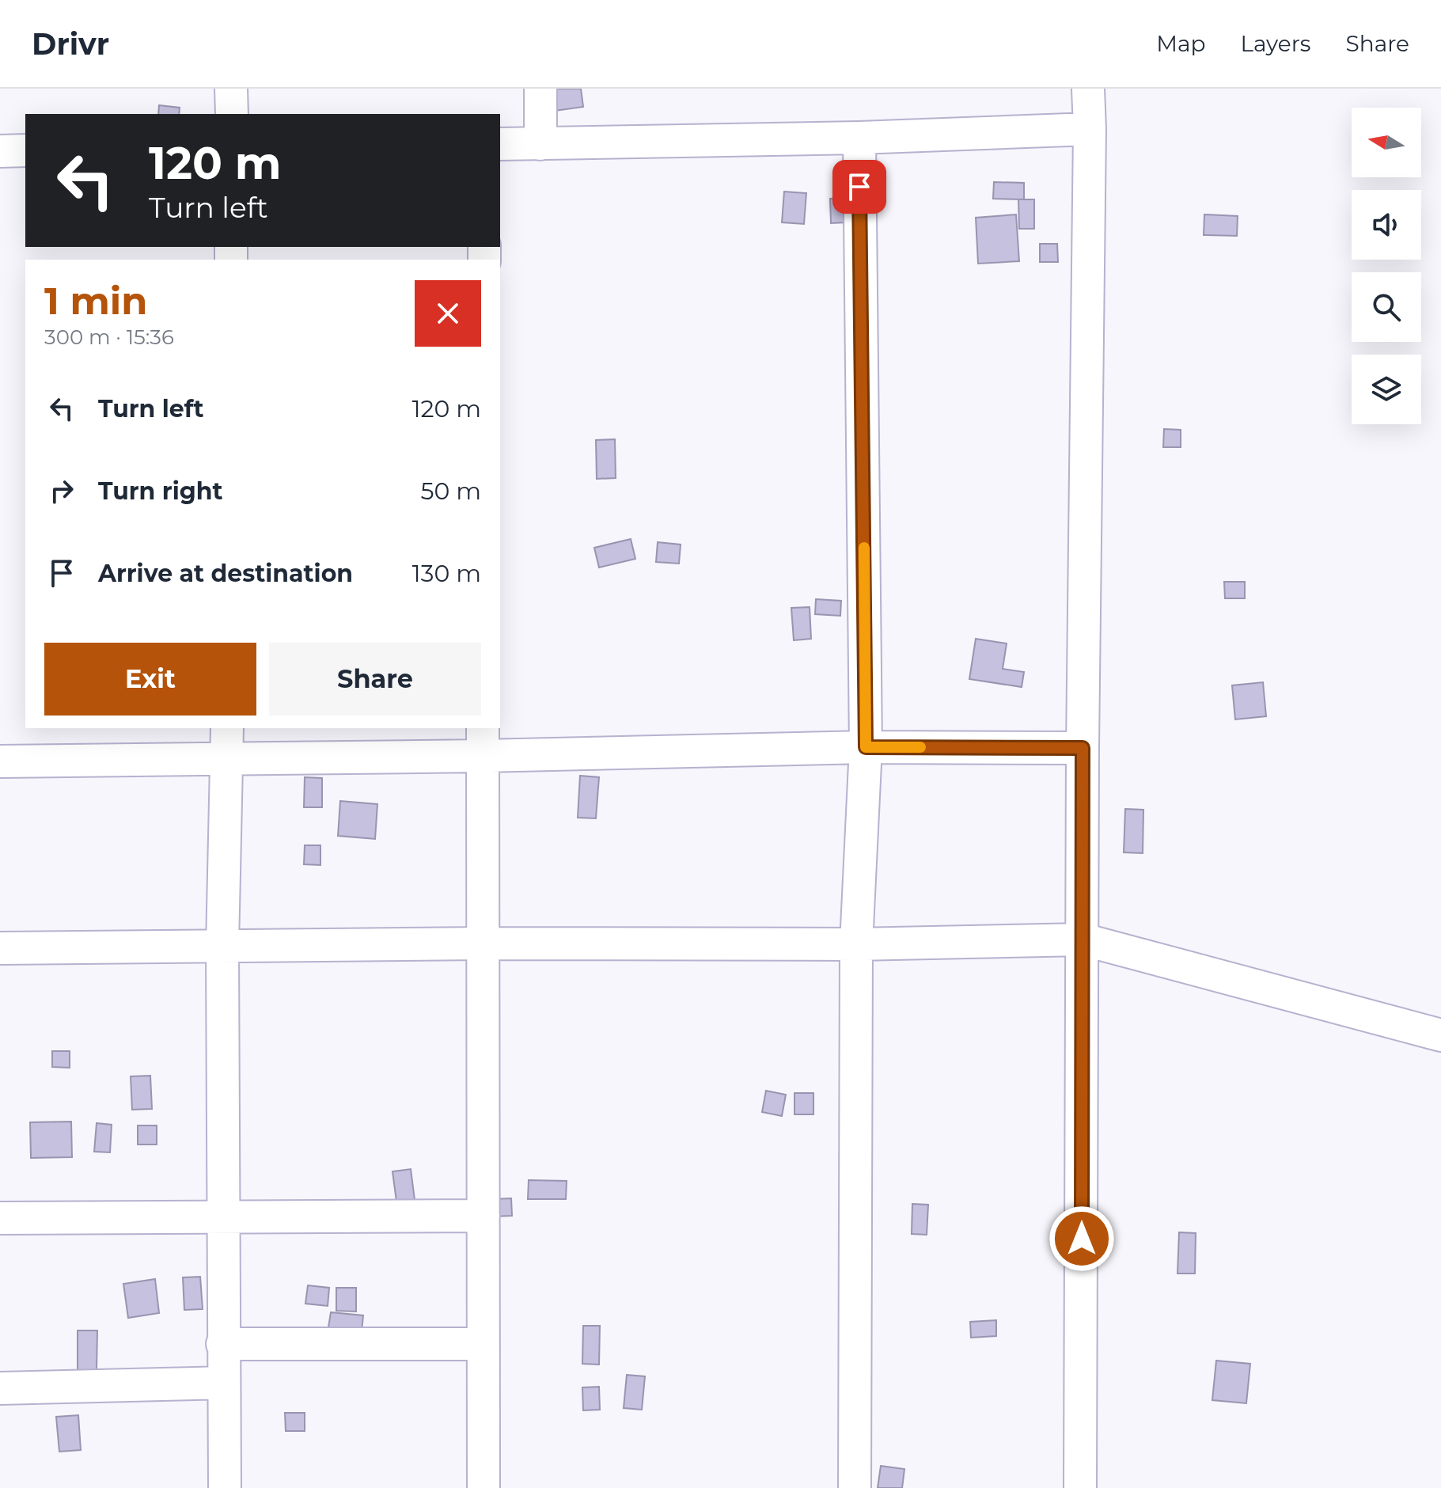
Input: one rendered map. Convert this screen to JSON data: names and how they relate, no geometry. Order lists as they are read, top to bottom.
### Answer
{
  "north": "left",
  "page": {
    "header": "Drivr",
    "nav": ["Map", "Layers", "Share"],
    "turn": ["120 m", "Turn left"],
    "heading": ["1 min", "300 m · 15:36"],
    "list": [
      {
        "name": "Turn left",
        "value": "120 m"
      },
      {
        "name": "Turn right",
        "value": "50 m"
      },
      {
        "name": "Arrive at destination",
        "value": "130 m"
      }
    ],
    "buttons": ["Exit", "Share"]
  }
}
